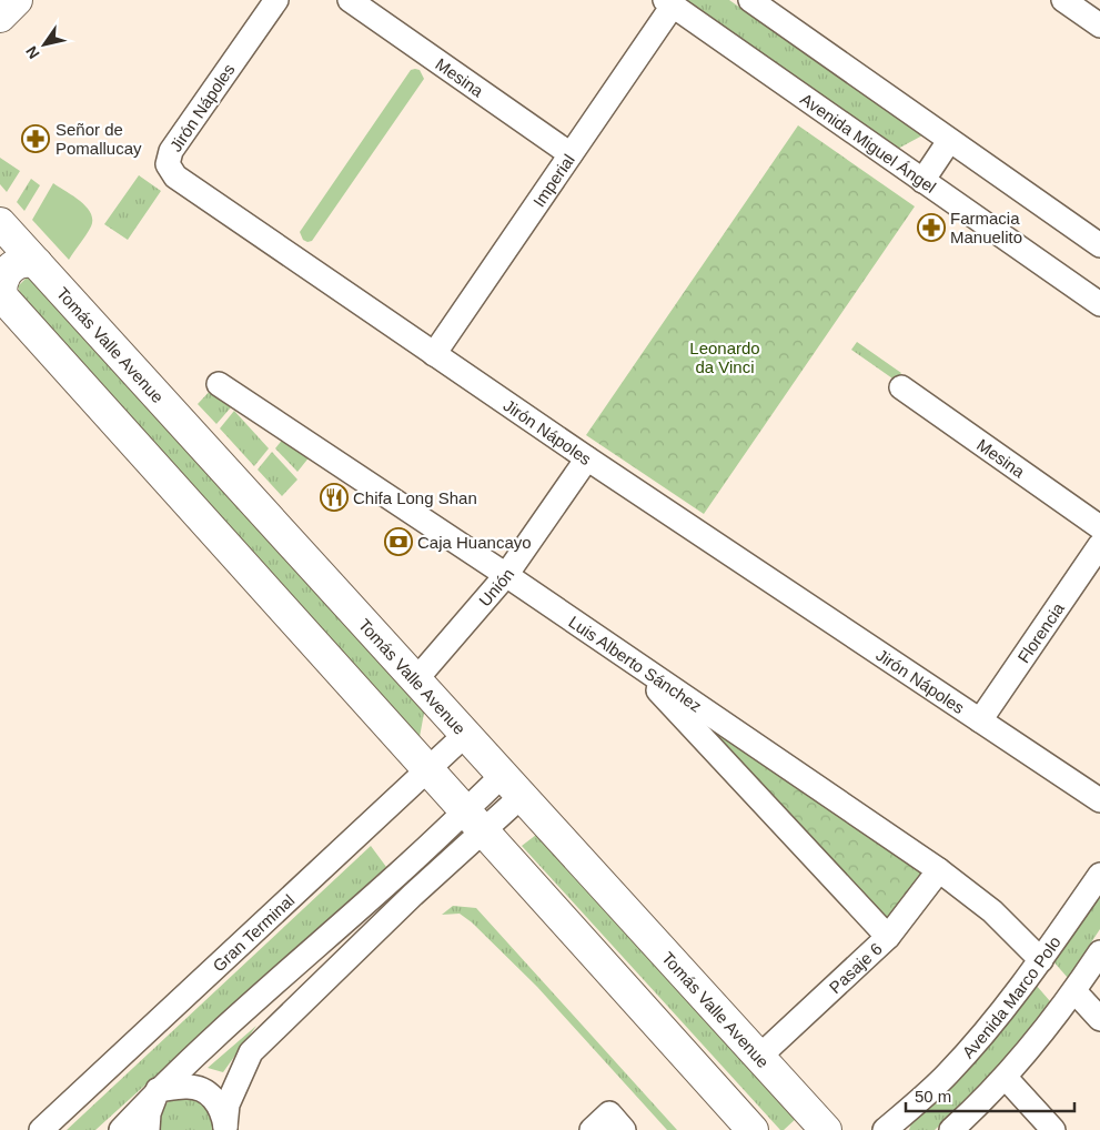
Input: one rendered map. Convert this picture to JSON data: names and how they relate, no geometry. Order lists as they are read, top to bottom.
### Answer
{
  "streets": {
    "main road": ["Tomás Valle Avenue"],
    "street": [
      "Mesina",
      "Jirón Nápoles",
      "Avenida Miguel Ángel",
      "Imperial",
      "Unión",
      "Florencia",
      "Luis Alberto Sánchez",
      "Gran Terminal",
      "Pasaje 6",
      "Avenida Marco Polo"
    ]
  },
  "crossings": [
    ["Mesina", "Imperial"],
    ["Jirón Nápoles", "Imperial"],
    ["Jirón Nápoles", "Unión"],
    ["Jirón Nápoles", "Florencia"],
    ["Avenida Miguel Ángel", "Imperial"],
    ["Tomás Valle Avenue", "Unión"],
    ["Tomás Valle Avenue", "Gran Terminal"],
    ["Tomás Valle Avenue", "Pasaje 6"],
    ["Unión", "Luis Alberto Sánchez"],
    ["Luis Alberto Sánchez", "Pasaje 6"],
    ["Luis Alberto Sánchez", "Avenida Marco Polo"]
  ],
  "parks": ["Leonardo da Vinci"],
  "places": {
    "pharmacy": ["Señor de Pomallucay", "Farmacia Manuelito"],
    "restaurant": ["Chifa Long Shan"],
    "bank": ["Caja Huancayo"]
  },
  "scale_bar": "50 m",
  "north": "bottom left"
}
